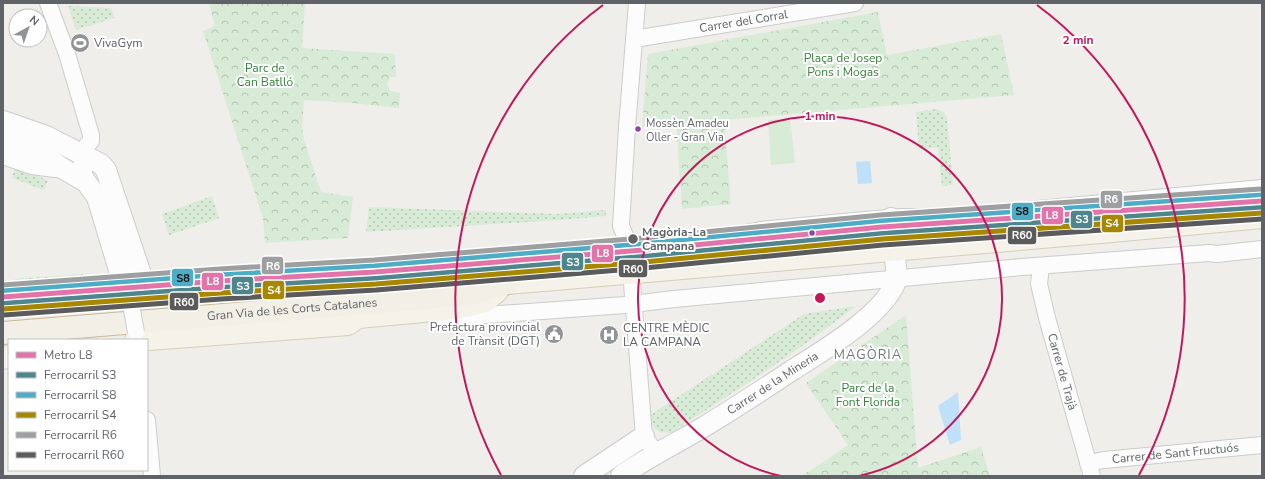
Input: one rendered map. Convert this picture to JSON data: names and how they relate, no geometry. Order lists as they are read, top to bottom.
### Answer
{
  "streets": {
    "highway": ["Gran Via de les Corts Catalanes"],
    "street": [
      "Carrer del Corral",
      "Carrer de Trajà",
      "Carrer de la Mineria",
      "Carrer de Sant Fructuós"
    ]
  },
  "crossings": [
    ["Carrer de Trajà", "Carrer de Sant Fructuós"]
  ],
  "districts": ["MAGÒRIA"],
  "parks": ["Plaça de Josep Pons i Mogas", "Parc de Can Batlló", "Parc de la Font Florida"],
  "places": {
    "sports": ["VivaGym"],
    "other": ["Mossèn Amadeu Oller - Gran Via", "Magòria-La Campana"],
    "public building": ["Prefactura provincial de Trànsit (DGT)"],
    "hospital": ["CENTRE MÈDIC LA CAMPANA"]
  },
  "lines": [
    "rail line R6",
    "rail line S8",
    "metro line L8",
    "rail line S3",
    "rail line S4",
    "rail line R60"
  ],
  "legend": [
    "Metro L8",
    "Ferrocarril S3",
    "Ferrocarril S8",
    "Ferrocarril S4",
    "Ferrocarril R6",
    "Ferrocarril R60"
  ],
  "north": "top right",
  "rings": ["2 min", "1 min"]
}
